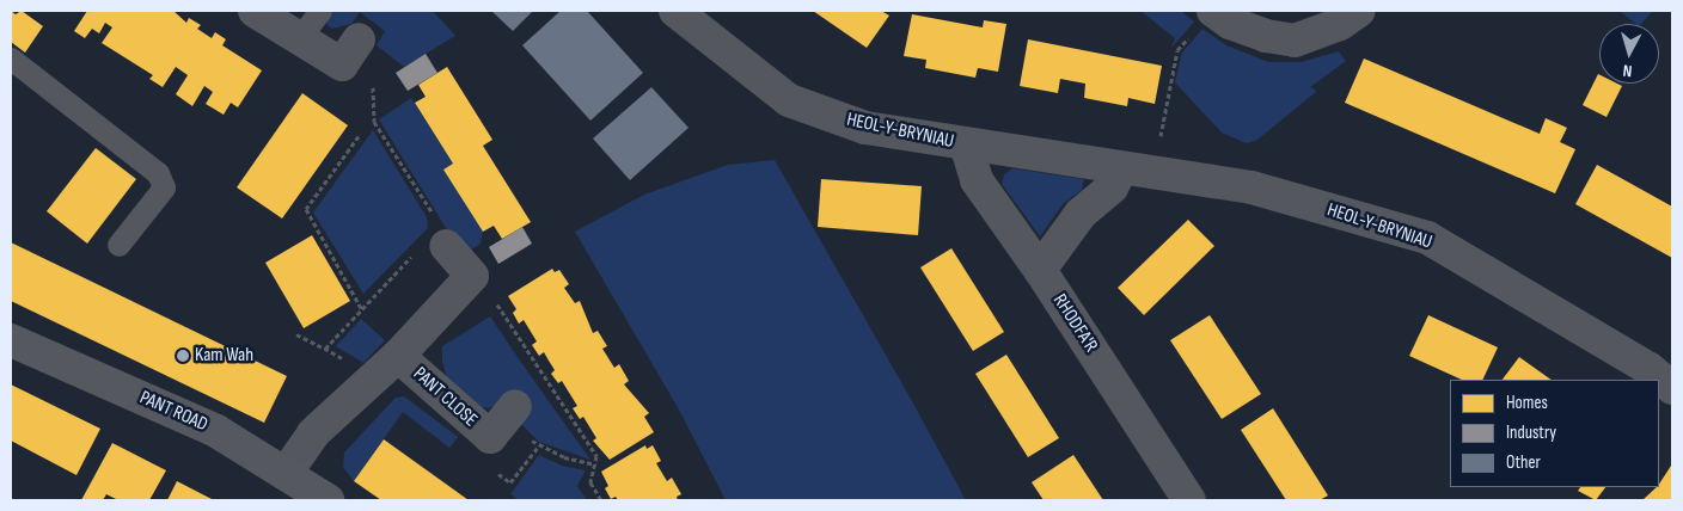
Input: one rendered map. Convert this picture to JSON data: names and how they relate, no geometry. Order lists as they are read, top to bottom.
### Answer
{
  "streets": {
    "street": [
      "HEOL-Y-BRYNIAU",
      "RHODFA'R",
      "PANT CLOSE",
      "PANT ROAD"
    ]
  },
  "crossings": [
    ["HEOL-Y-BRYNIAU", "RHODFA'R"],
    ["PANT CLOSE", "PANT ROAD"]
  ],
  "places": ["Kam Wah"],
  "legend": ["Homes", "Industry", "Other"],
  "north": "bottom"
}
